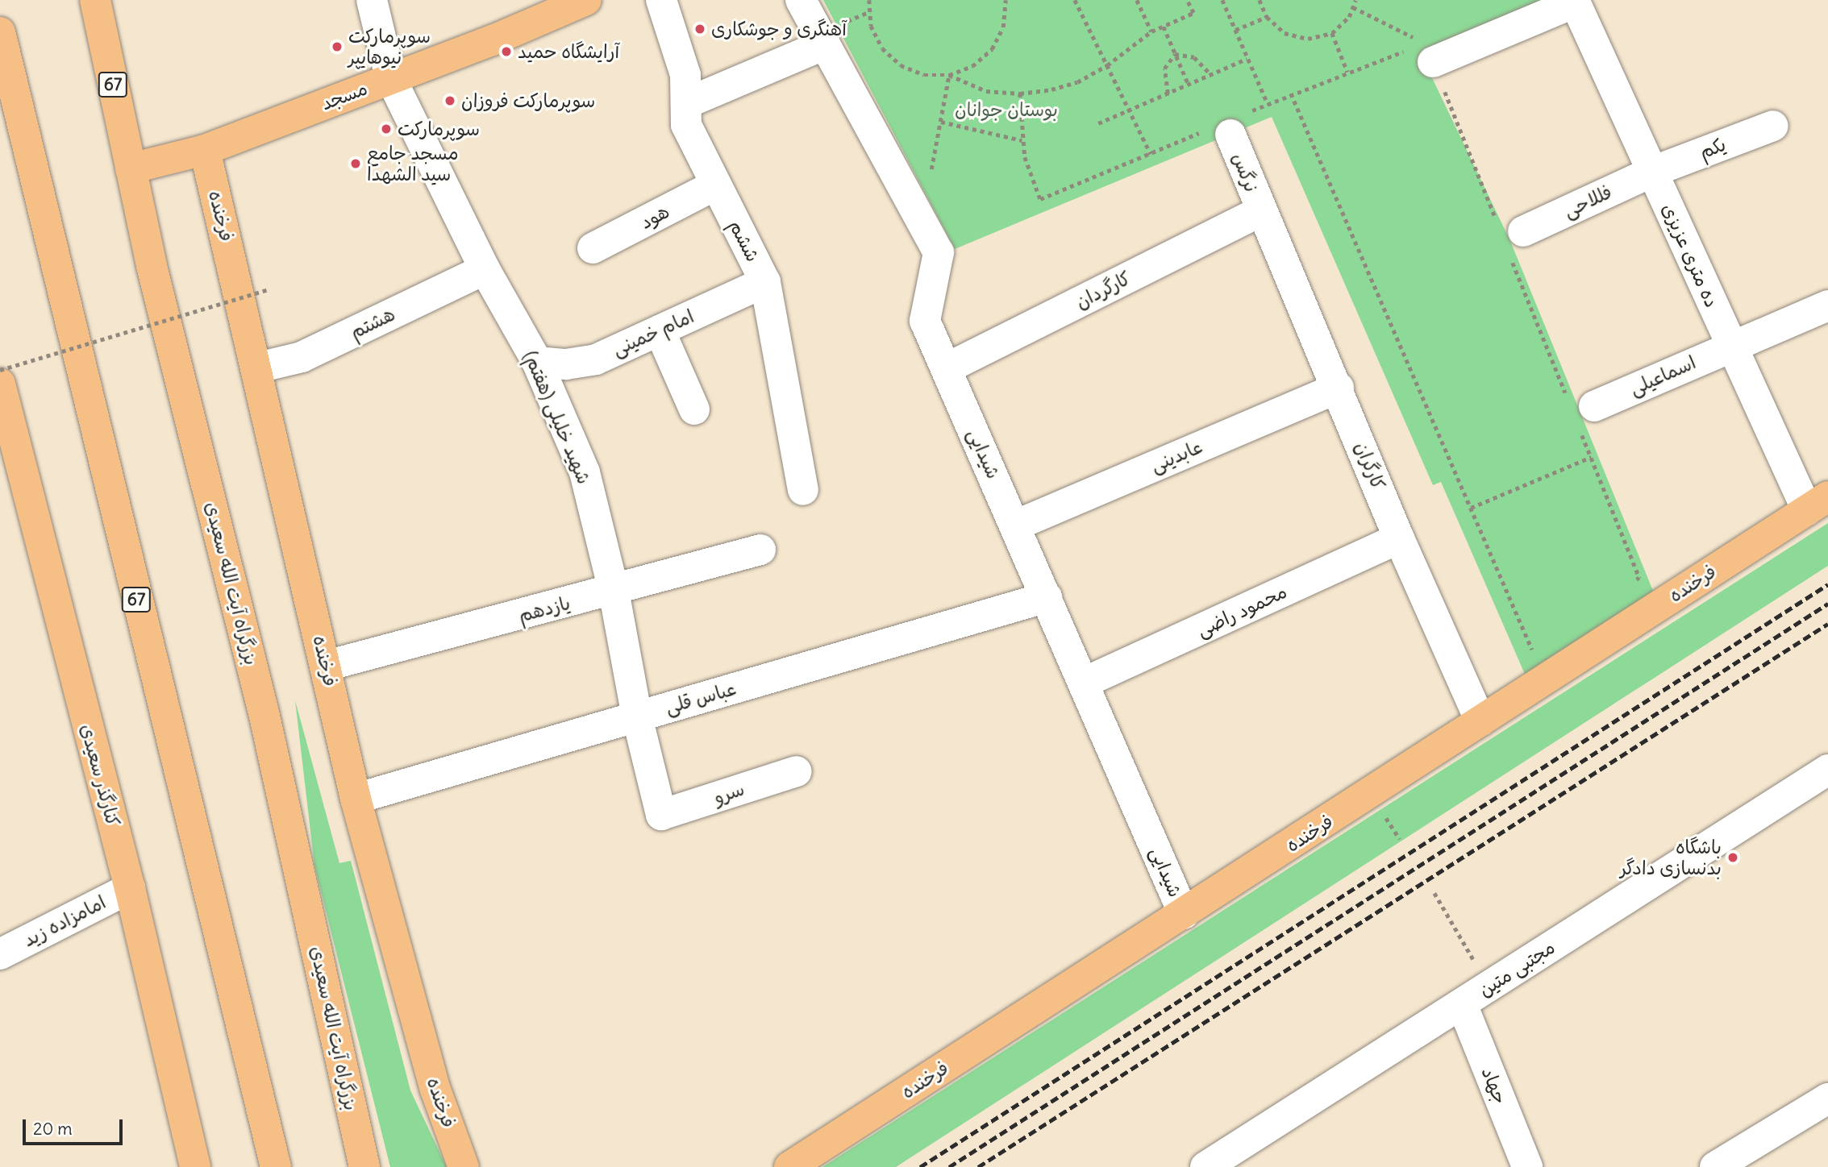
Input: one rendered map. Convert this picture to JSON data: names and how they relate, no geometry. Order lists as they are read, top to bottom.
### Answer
{
  "streets": {
    "main road": [
      "67",
      "مسجد",
      "فرخنده",
      "بزرگراه آیت الله سعیدی",
      "کنارگذر سعیدی"
    ],
    "street": [
      "یکم",
      "نرگس",
      "فللاحی",
      "هود",
      "ششم",
      "ده متری عزیزی",
      "کارگردان",
      "هشتم",
      "امام خمینی",
      "اسماعیلی",
      "شهید خلیلی (هفتم)",
      "شیدایی",
      "عابدینی",
      "کارگران",
      "یازدهم",
      "محمود راضی",
      "عباس قلی",
      "سرو",
      "امامزاده زید",
      "مجتبی متین",
      "جهاد"
    ]
  },
  "crossings": [
    ["مسجد", "فرخنده"],
    ["مسجد", "شهید خلیلی (هفتم)"],
    ["مسجد", "بزرگراه آیت الله سعیدی"],
    ["یکم", "فللاحی"],
    ["یکم", "ده متری عزیزی"],
    ["نرگس", "کارگردان"],
    ["نرگس", "کارگران"],
    ["فللاحی", "ده متری عزیزی"],
    ["فرخنده", "ده متری عزیزی"],
    ["فرخنده", "هشتم"],
    ["فرخنده", "شیدایی"],
    ["فرخنده", "کارگران"],
    ["فرخنده", "یازدهم"],
    ["فرخنده", "عباس قلی"],
    ["هود", "ششم"],
    ["ششم", "امام خمینی"],
    ["ده متری عزیزی", "اسماعیلی"],
    ["کارگردان", "شیدایی"],
    ["کارگردان", "کارگران"],
    ["هشتم", "شهید خلیلی (هفتم)"],
    ["امام خمینی", "شهید خلیلی (هفتم)"],
    ["شهید خلیلی (هفتم)", "یازدهم"],
    ["شهید خلیلی (هفتم)", "عباس قلی"],
    ["شهید خلیلی (هفتم)", "سرو"],
    ["شیدایی", "عابدینی"],
    ["شیدایی", "محمود راضی"],
    ["شیدایی", "عباس قلی"],
    ["عابدینی", "کارگران"],
    ["کارگران", "محمود راضی"],
    ["کنارگذر سعیدی", "امامزاده زید"],
    ["مجتبی متین", "جهاد"]
  ],
  "parks": ["بوستان جوانان"],
  "places": [
    "آهنگری و جوشکاری",
    "سوپرمارکت نیوهایپر",
    "آرایشگاه حمید",
    "سوپرمارکت فروزان",
    "سوپرمارکت",
    "مسجد جامع سید الشهدا",
    "باشگاه بدنسازی دادگر"
  ],
  "scale_bar": "20 m"
}
